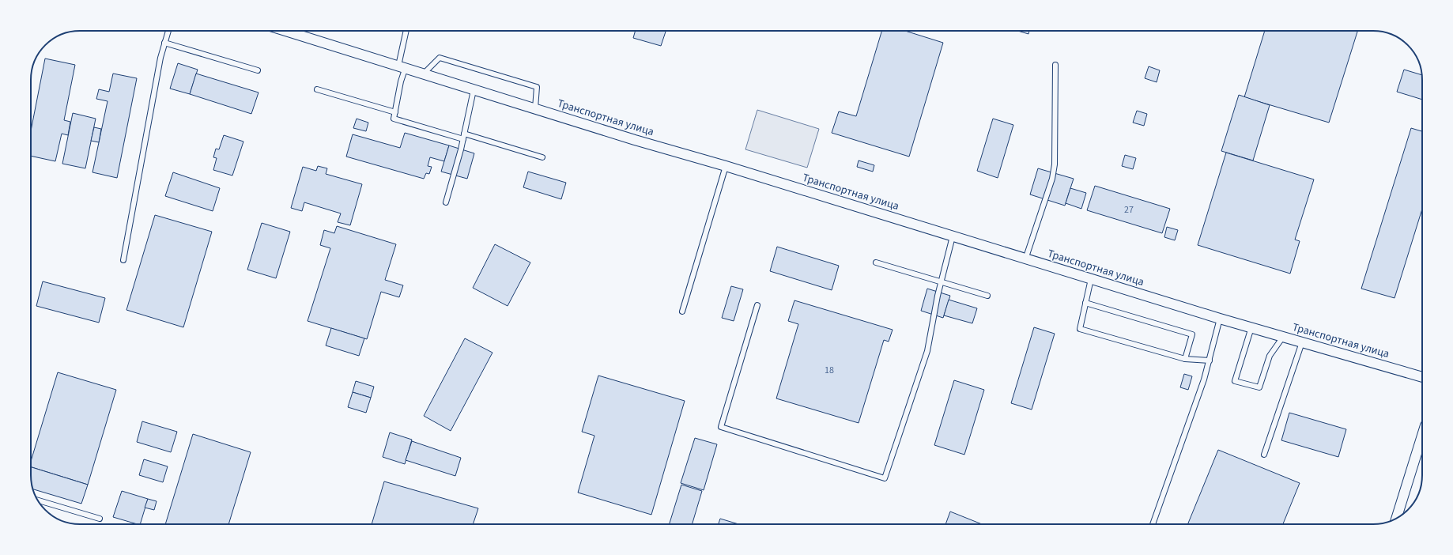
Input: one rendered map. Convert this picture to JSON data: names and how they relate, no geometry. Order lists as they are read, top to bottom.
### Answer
{
  "streets": {
    "street": ["Транспортная улица"]
  },
  "house_numbers": ["27", "18"]
}
